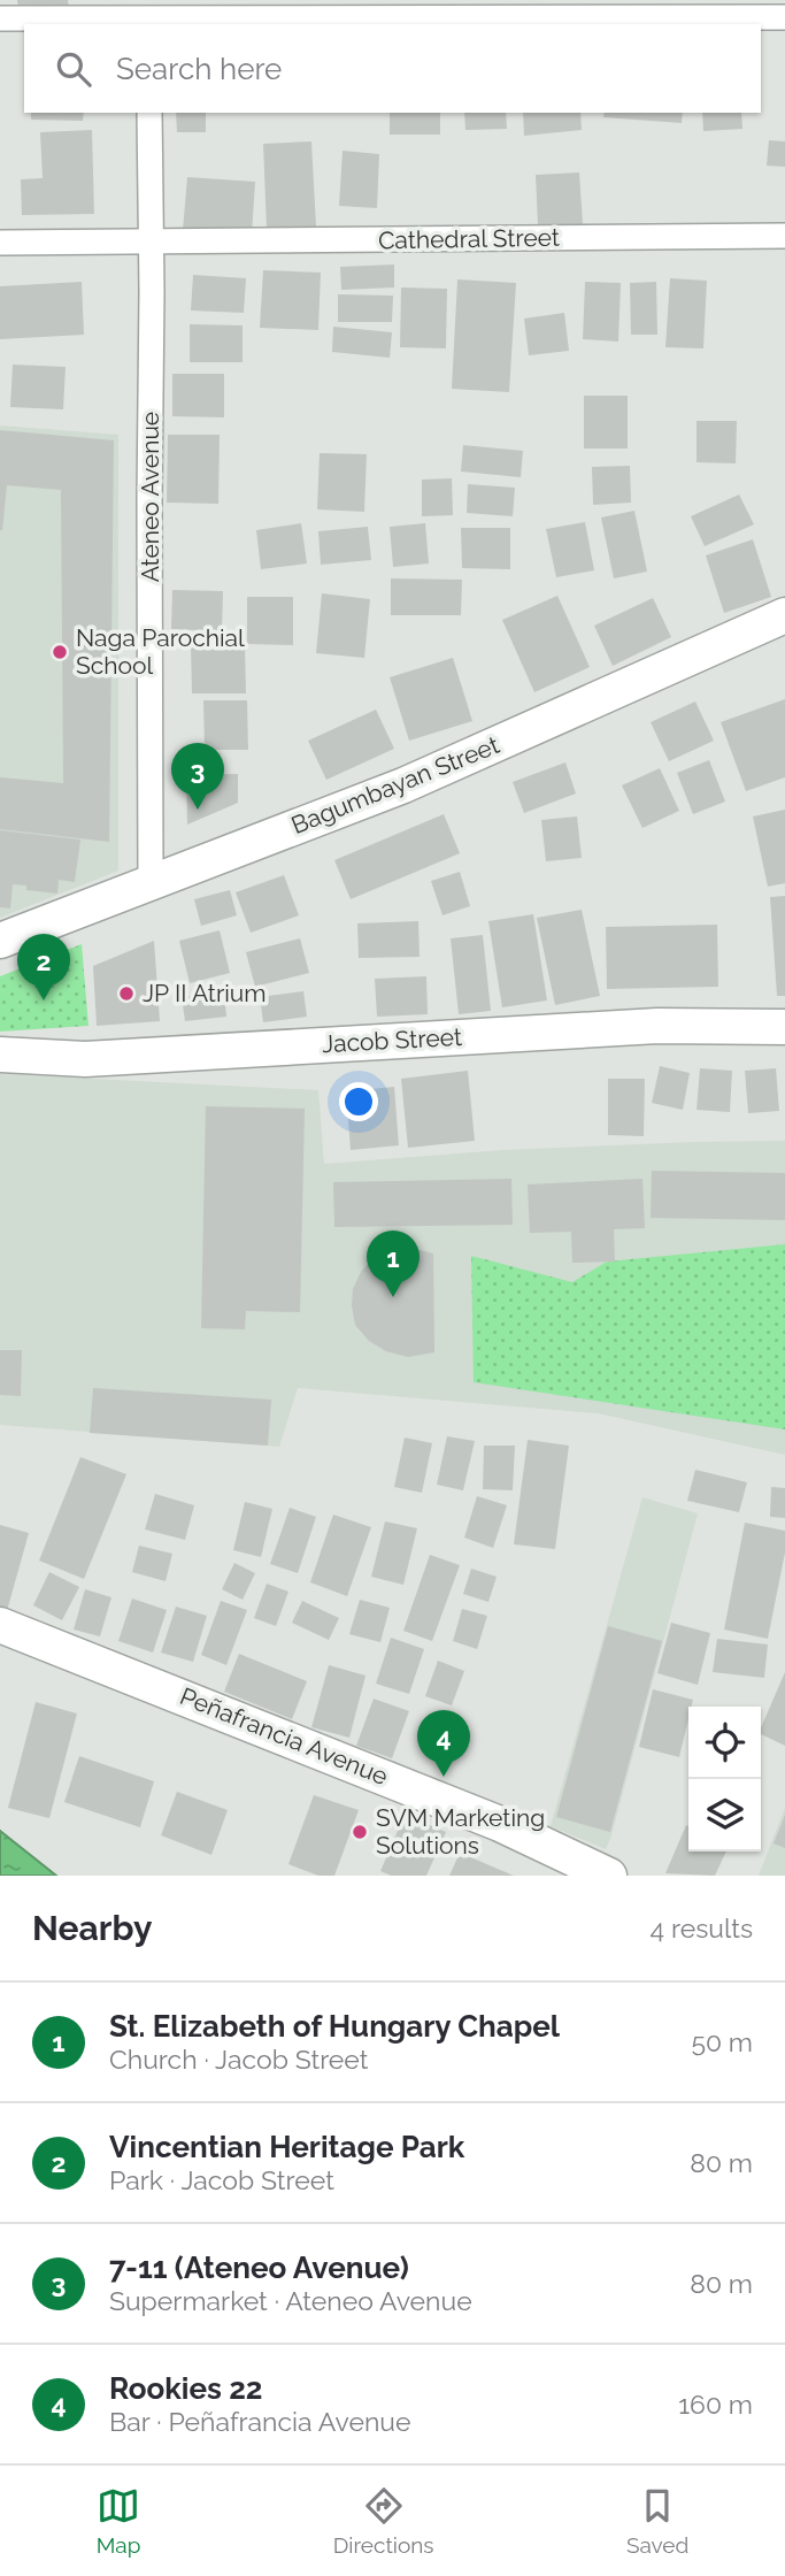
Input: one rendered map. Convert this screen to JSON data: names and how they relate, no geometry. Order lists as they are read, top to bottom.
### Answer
{
  "streets": {
    "main road": ["Bagumbayan Street", "Jacob Street", "Peñafrancia Avenue"],
    "street": ["Cathedral Street", "Ateneo Avenue"]
  },
  "crossings": [
    ["Cathedral Street", "Ateneo Avenue"],
    ["Ateneo Avenue", "Bagumbayan Street"]
  ],
  "places": ["Naga Parochial School", "JP II Atrium", "SVM Marketing Solutions"],
  "page": {
    "search": "Search here",
    "pins": [
      "3",
      "2",
      "1",
      "4"
    ],
    "heading": ["Nearby", "4 results"],
    "list": [
      {
        "mark": "1",
        "name": "St. Elizabeth of Hungary Chapel",
        "note": "Church · Jacob Street",
        "value": "50 m"
      },
      {
        "mark": "2",
        "name": "Vincentian Heritage Park",
        "note": "Park · Jacob Street",
        "value": "80 m"
      },
      {
        "mark": "3",
        "name": "7-11 (Ateneo Avenue)",
        "note": "Supermarket · Ateneo Avenue",
        "value": "80 m"
      },
      {
        "mark": "4",
        "name": "Rookies 22",
        "note": "Bar · Peñafrancia Avenue",
        "value": "160 m"
      }
    ],
    "nav": ["Map", "Directions", "Saved"]
  }
}
